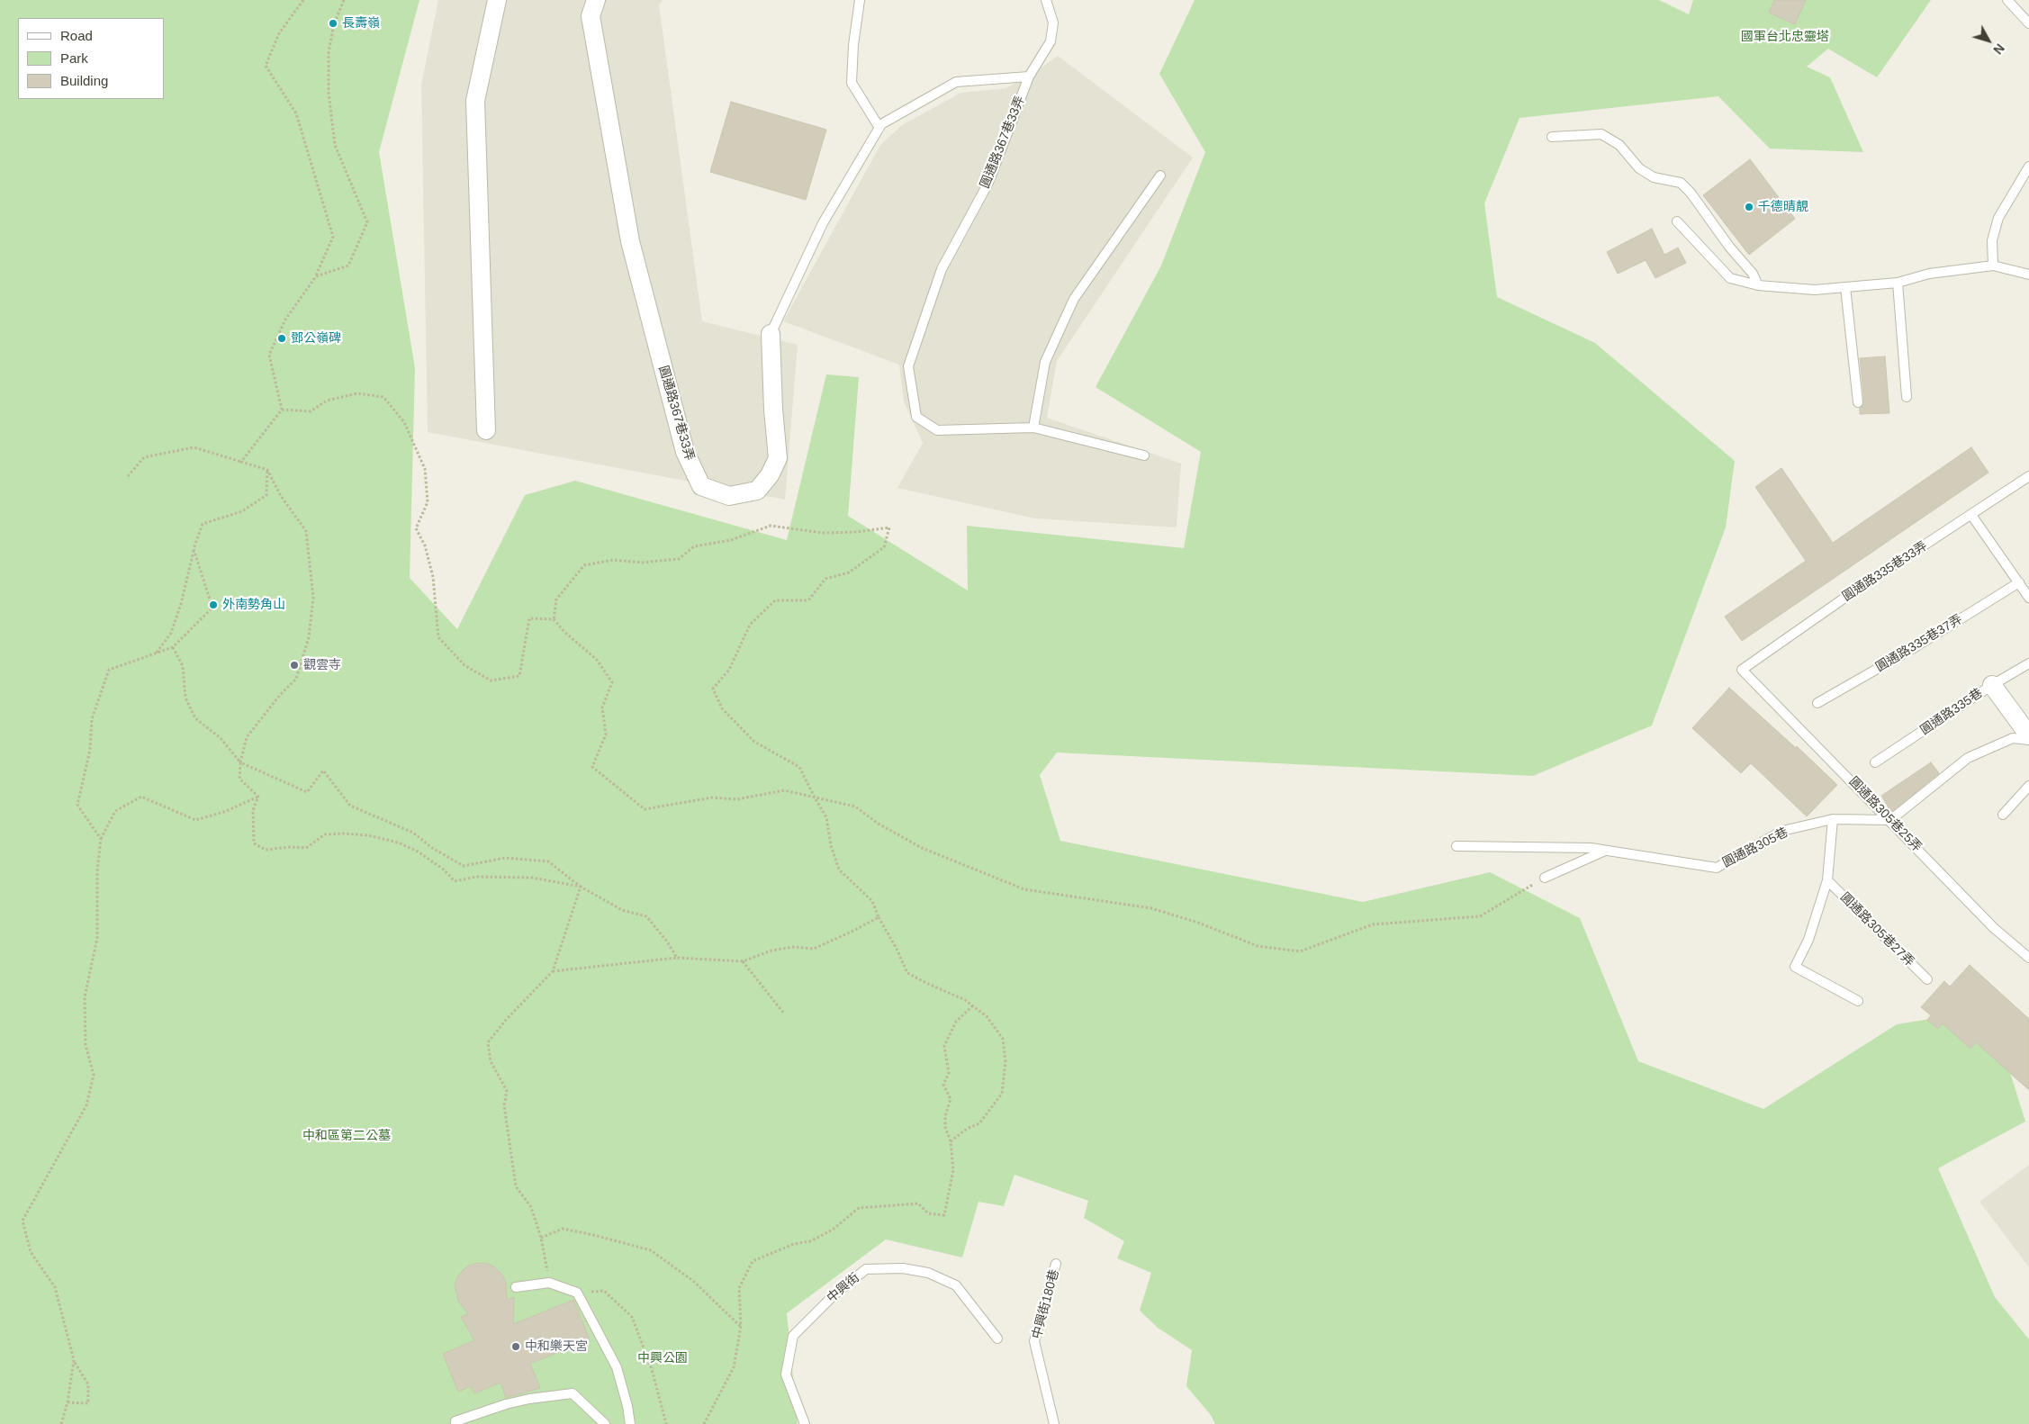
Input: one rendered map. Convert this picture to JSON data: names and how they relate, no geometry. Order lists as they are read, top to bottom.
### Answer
{
  "streets": {
    "street": ["圓通路367巷33弄"],
    "lane": [
      "圓通路335巷33弄",
      "圓通路335巷37弄",
      "圓通路335巷",
      "圓通路305巷25弄",
      "圓通路305巷",
      "圓通路305巷27弄",
      "中興街",
      "中興街180巷"
    ]
  },
  "crossings": [
    ["圓通路335巷33弄", "圓通路305巷25弄"],
    ["圓通路305巷25弄", "圓通路305巷"]
  ],
  "parks": ["國軍台北忠靈塔", "中和區第二公墓", "中興公園"],
  "places": [
    "長壽嶺",
    "千德晴靚",
    "鄧公嶺碑",
    "外南勢角山",
    "觀雲寺",
    "中和樂天宮"
  ],
  "legend": ["Road", "Park", "Building"],
  "north": "bottom right"
}
